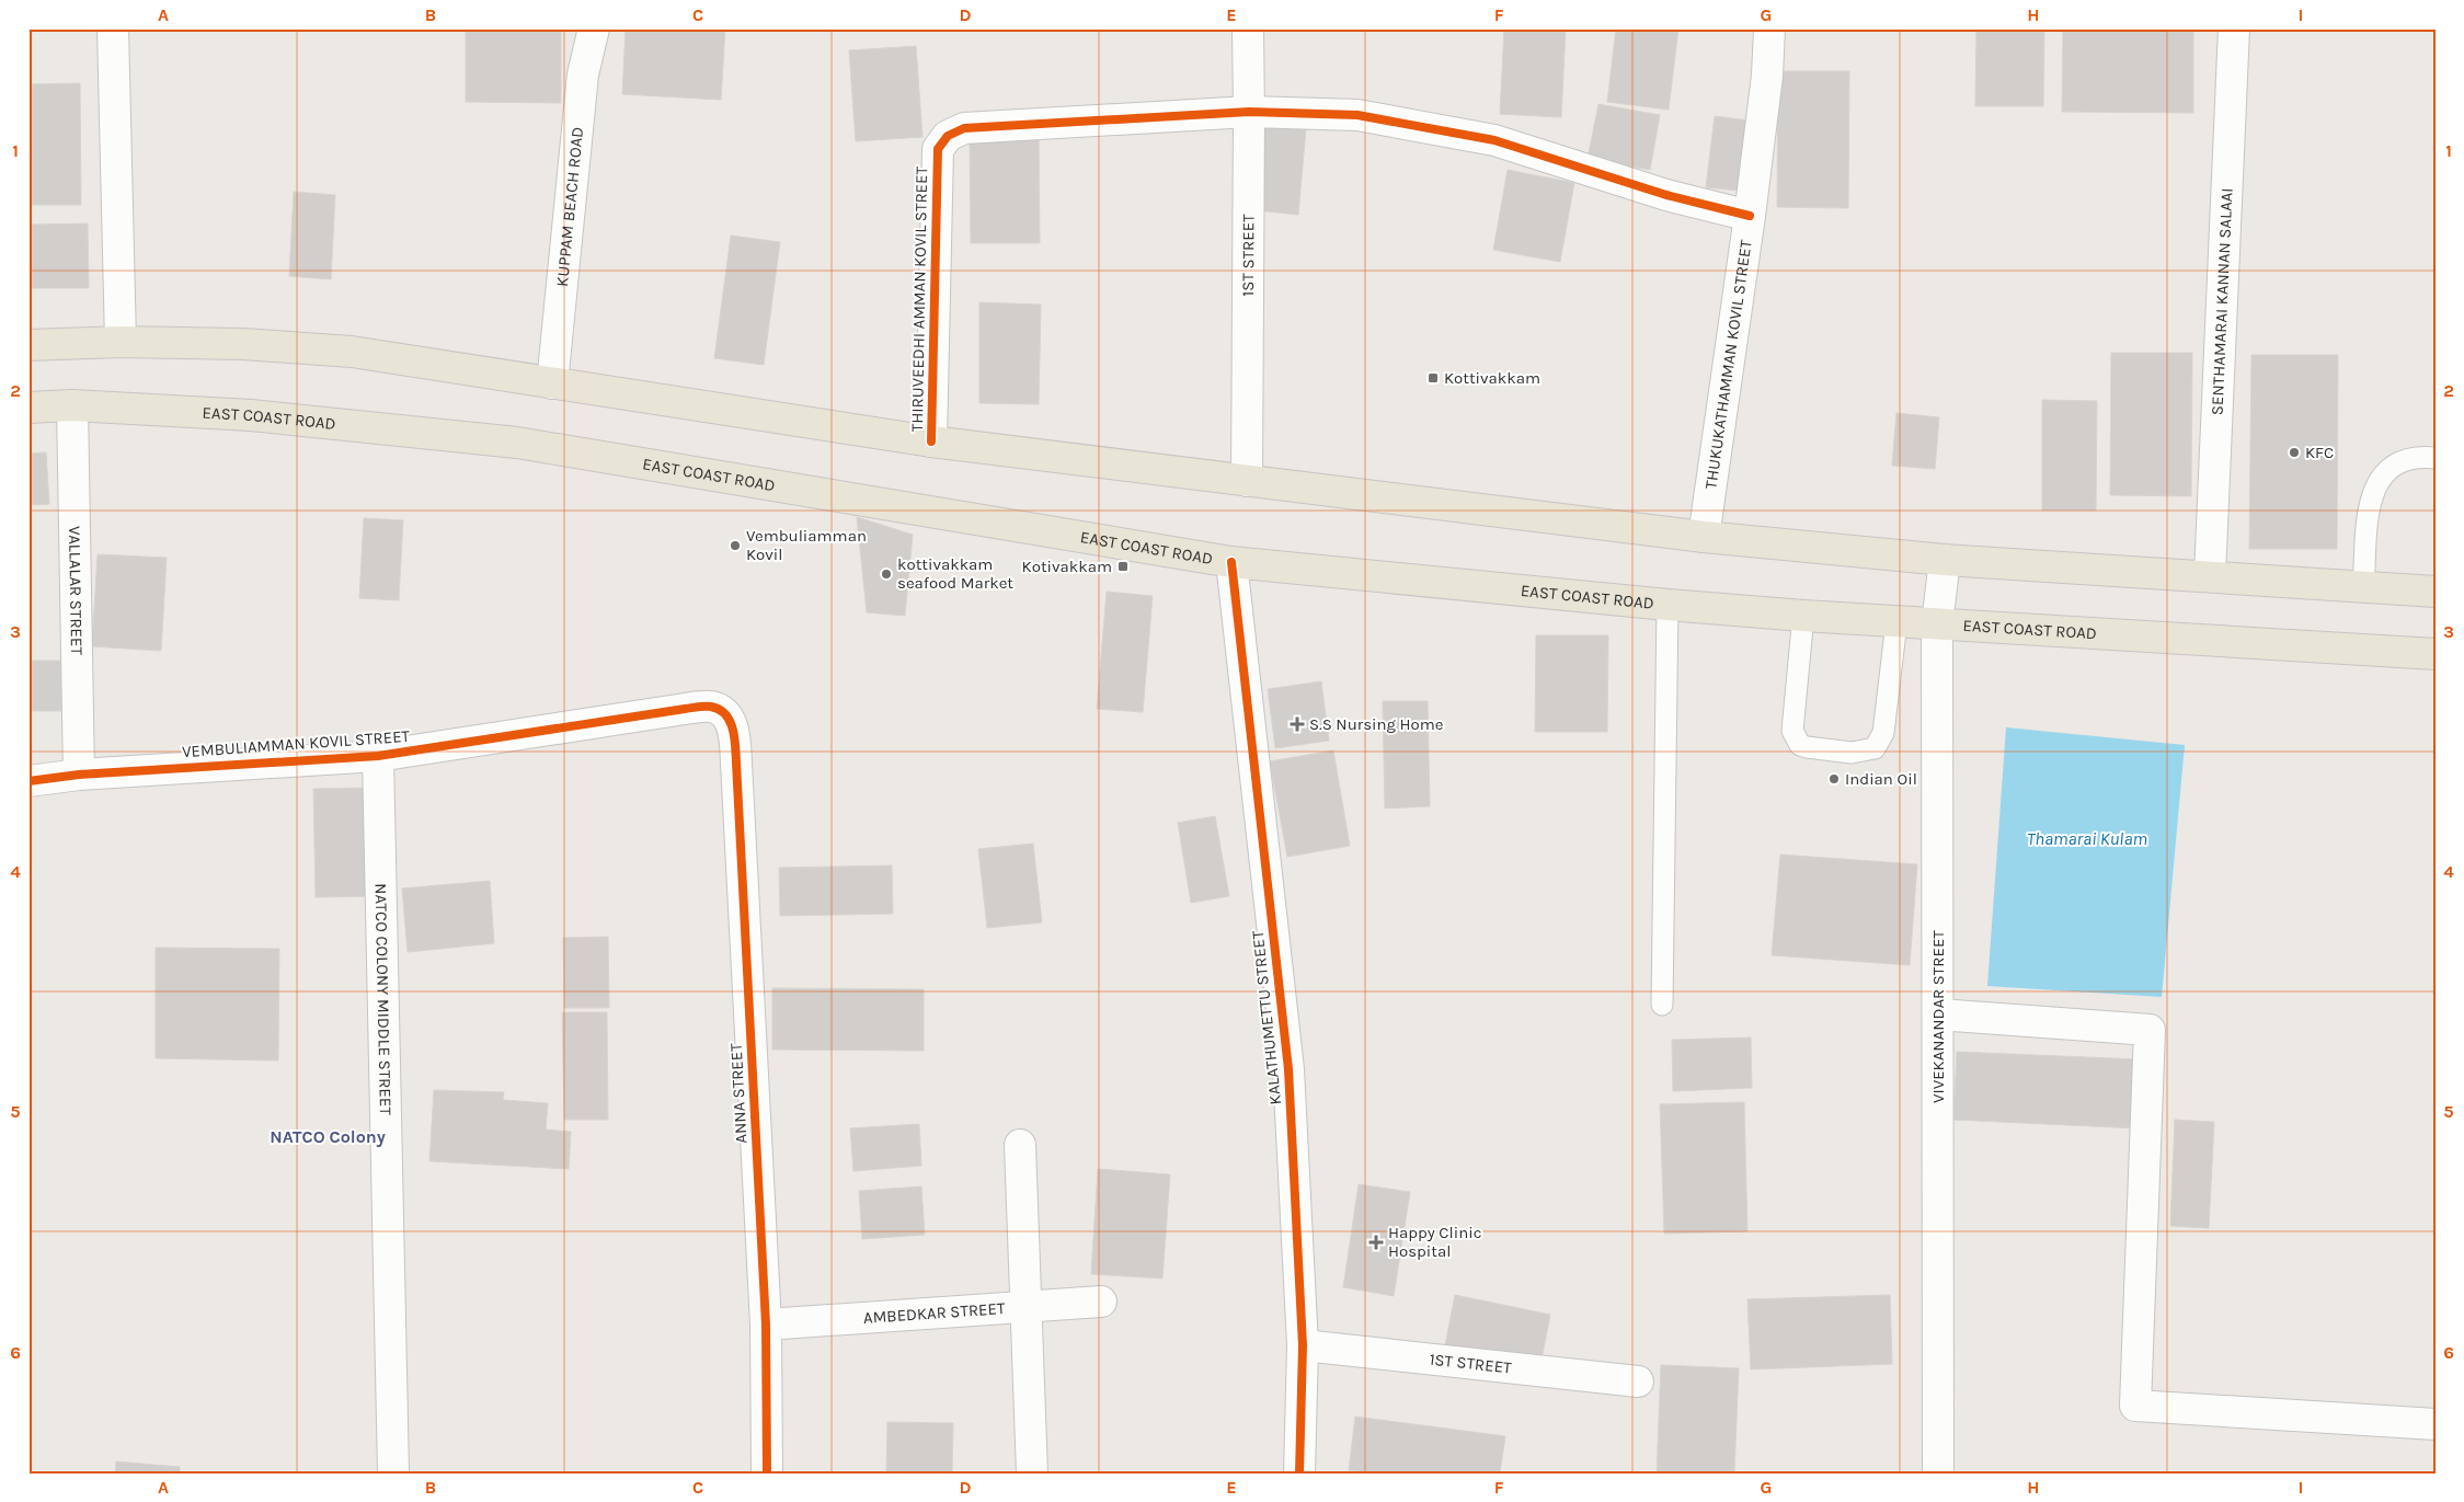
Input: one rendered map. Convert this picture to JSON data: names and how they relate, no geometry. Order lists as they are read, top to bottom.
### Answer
{
  "streets": {
    "main road": ["EAST COAST ROAD"],
    "street": [
      "KUPPAM BEACH ROAD",
      "1ST STREET",
      "THIRUVEEDHI AMMAN KOVIL STREET",
      "SENTHAMARAI KANNAN SALAAI",
      "THUKUKATHAMMAN KOVIL STREET",
      "VALLALAR STREET",
      "VEMBULIAMMAN KOVIL STREET",
      "NATCO COLONY MIDDLE STREET",
      "VIVEKANANDAR STREET",
      "KALATHUMETTU STREET",
      "ANNA STREET",
      "AMBEDKAR STREET"
    ]
  },
  "crossings": [
    ["1ST STREET", "THIRUVEEDHI AMMAN KOVIL STREET"],
    ["1ST STREET", "KALATHUMETTU STREET"],
    ["THIRUVEEDHI AMMAN KOVIL STREET", "THUKUKATHAMMAN KOVIL STREET"],
    ["EAST COAST ROAD", "VALLALAR STREET"],
    ["EAST COAST ROAD", "VIVEKANANDAR STREET"],
    ["EAST COAST ROAD", "KALATHUMETTU STREET"],
    ["VALLALAR STREET", "VEMBULIAMMAN KOVIL STREET"],
    ["VEMBULIAMMAN KOVIL STREET", "NATCO COLONY MIDDLE STREET"],
    ["VEMBULIAMMAN KOVIL STREET", "ANNA STREET"],
    ["ANNA STREET", "AMBEDKAR STREET"]
  ],
  "districts": ["NATCO Colony"],
  "water": ["Thamarai Kulam"],
  "places": {
    "transit": ["Kottivakkam", "Kotivakkam"],
    "other": [
      "KFC",
      "Vembuliamman Kovil",
      "kottivakkam seafood Market",
      "Indian Oil"
    ],
    "health": ["S.S Nursing Home", "Happy Clinic Hospital"]
  },
  "grid": {
    "columns": [
      "A",
      "B",
      "C",
      "D",
      "E",
      "F",
      "G",
      "H",
      "I"
    ],
    "rows": [
      "1",
      "2",
      "3",
      "4",
      "5",
      "6"
    ]
  }
}
